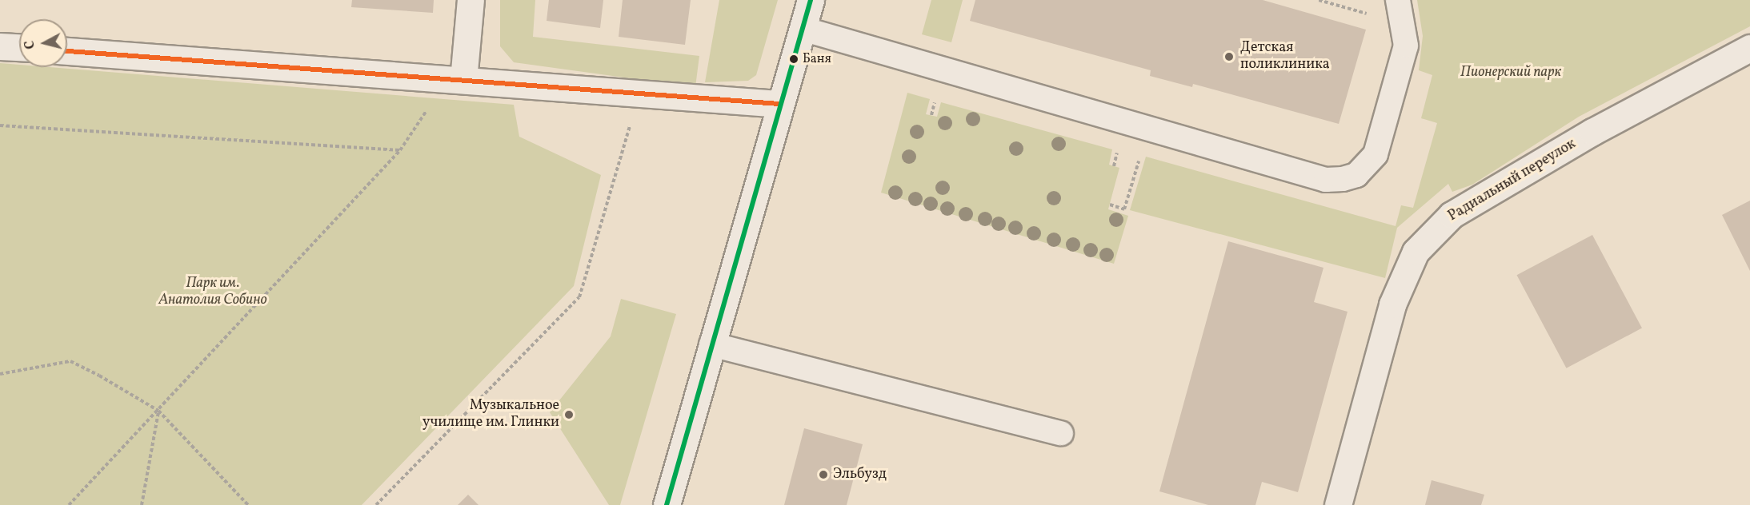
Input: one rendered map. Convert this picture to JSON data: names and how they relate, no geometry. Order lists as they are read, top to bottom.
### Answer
{
  "streets": {
    "street": ["Радиальный переулок"]
  },
  "parks": ["Пионерский парк", "Парк им. Анатолия Собино"],
  "places": [
    "Детская поликлиника",
    "Баня",
    "Музыкальное училище им. Глинки",
    "Эльбузд"
  ],
  "north": "left"
}
